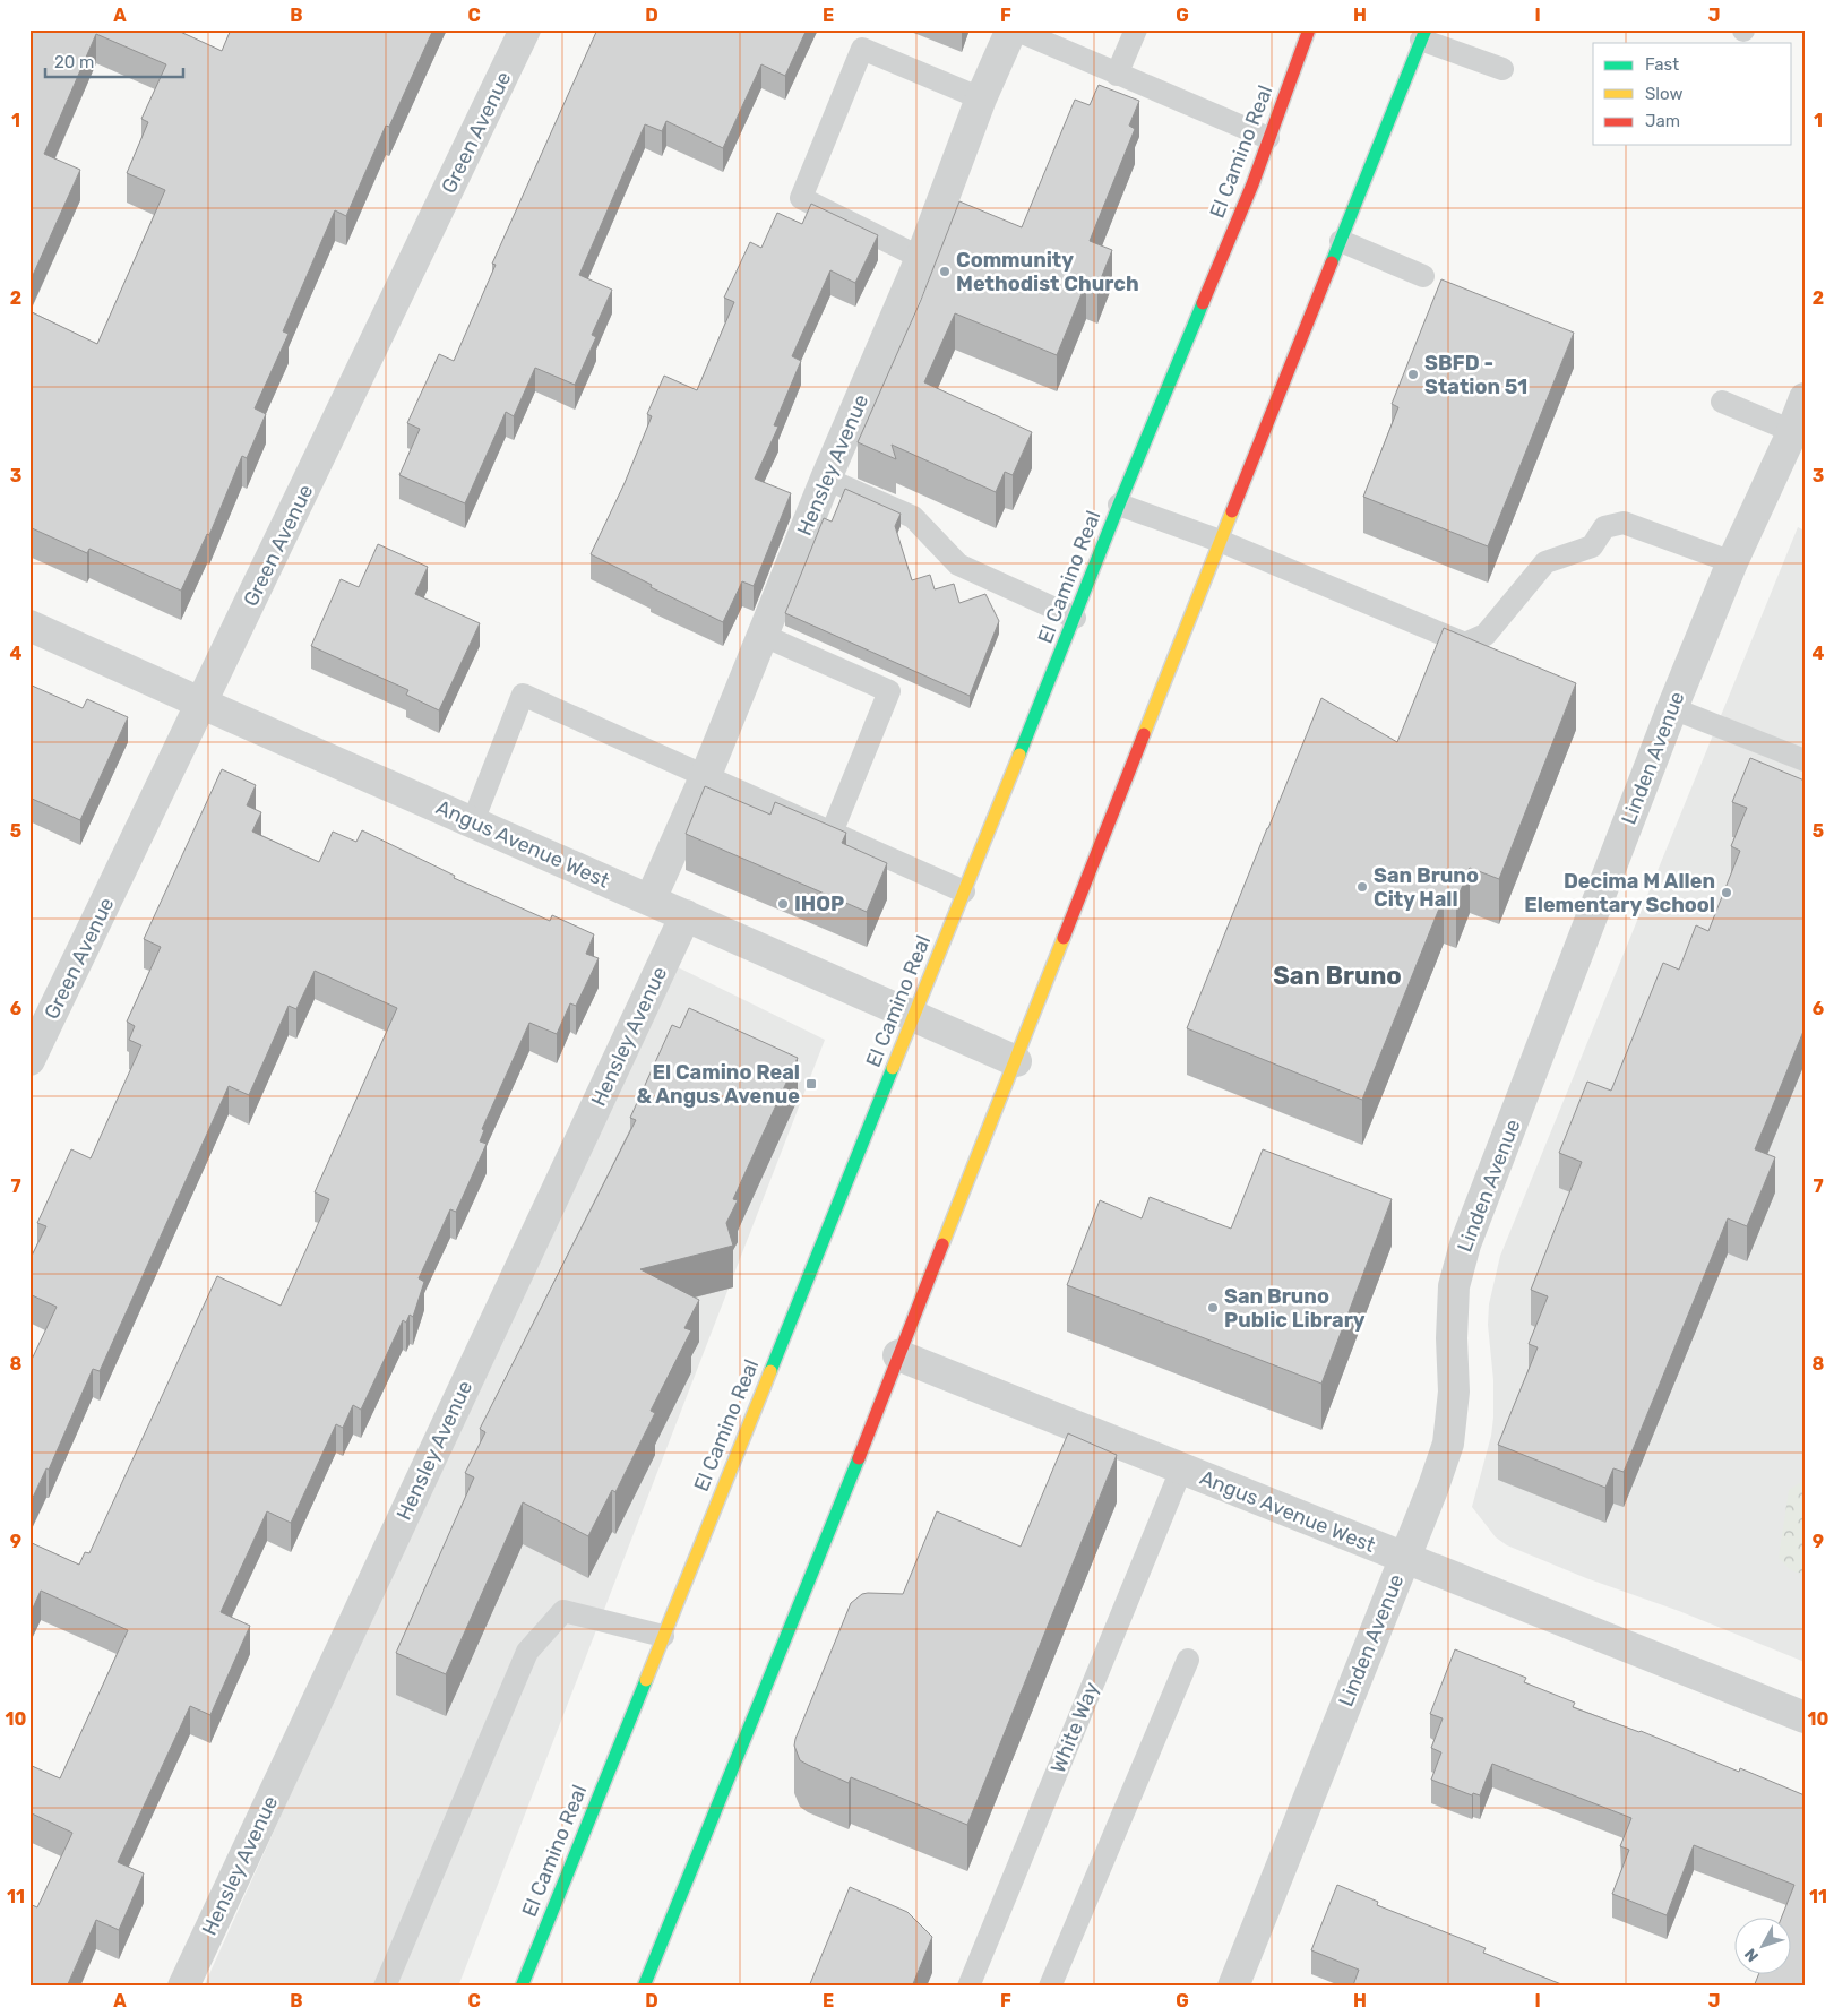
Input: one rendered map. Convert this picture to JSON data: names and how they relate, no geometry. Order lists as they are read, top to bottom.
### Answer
{
  "streets": {
    "main road": ["El Camino Real"],
    "street": [
      "Green Avenue",
      "Hensley Avenue",
      "Linden Avenue",
      "Angus Avenue West"
    ],
    "lane": ["White Way"]
  },
  "crossings": [
    ["Green Avenue", "Angus Avenue West"],
    ["El Camino Real", "Angus Avenue West"],
    ["Hensley Avenue", "Angus Avenue West"],
    ["Linden Avenue", "Angus Avenue West"],
    ["Angus Avenue West", "White Way"]
  ],
  "districts": ["San Bruno"],
  "places": {
    "other": [
      "Community Methodist Church",
      "SBFD - Station 51",
      "San Bruno City Hall",
      "Decima M Allen Elementary School",
      "IHOP",
      "San Bruno Public Library"
    ],
    "transit": ["El Camino Real & Angus Avenue"]
  },
  "legend": ["Fast", "Slow", "Jam"],
  "scale_bar": "20 m",
  "north": "bottom left",
  "grid": {
    "columns": [
      "A",
      "B",
      "C",
      "D",
      "E",
      "F",
      "G",
      "H",
      "I",
      "J"
    ],
    "rows": [
      "1",
      "2",
      "3",
      "4",
      "5",
      "6",
      "7",
      "8",
      "9",
      "10",
      "11"
    ]
  }
}
